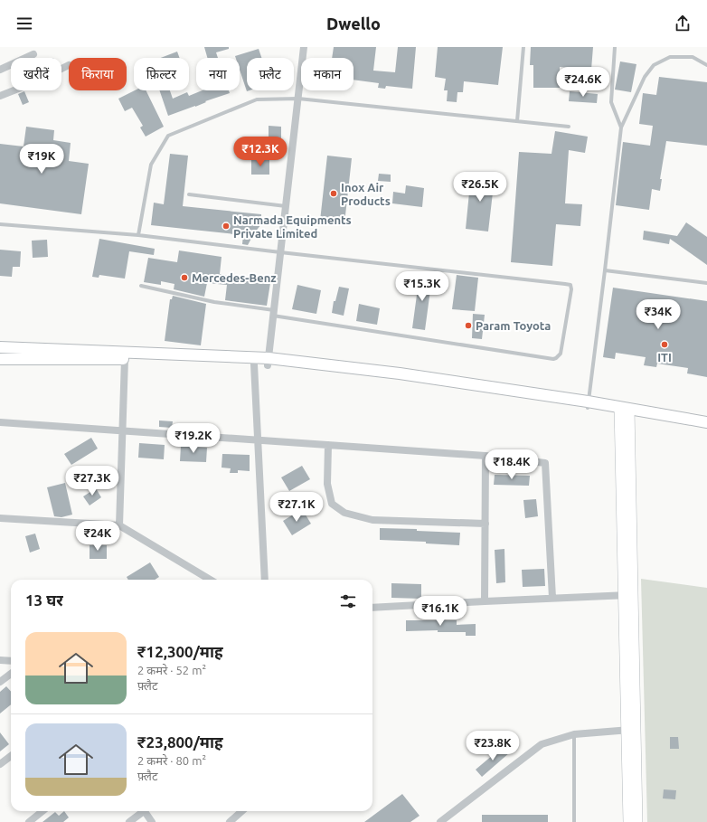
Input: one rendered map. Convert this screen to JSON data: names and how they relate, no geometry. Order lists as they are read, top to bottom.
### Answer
{
  "places": [
    "Inox Air Products",
    "Narmada Equipments Private Limited",
    "Mercedes-Benz",
    "Param Toyota",
    "ITI"
  ],
  "page": {
    "header": "Dwello",
    "chip": [
      "खरीदें",
      "किराया",
      "फ़िल्टर",
      "नया",
      "फ़्लैट",
      "मकान"
    ],
    "price": [
      "₹24.6K",
      "₹12.3K",
      "₹19K",
      "₹26.5K",
      "₹15.3K",
      "₹34K",
      "₹19.2K",
      "₹18.4K",
      "₹27.3K",
      "₹27.1K",
      "₹24K",
      "₹16.1K",
      "₹23.8K"
    ],
    "heading": "13 घर",
    "list": [
      {
        "name": "₹12,300/माह",
        "note": "2 कमरे · 52 m² · फ़्लैट"
      },
      {
        "name": "₹23,800/माह",
        "note": "2 कमरे · 80 m² · फ़्लैट"
      }
    ]
  }
}
